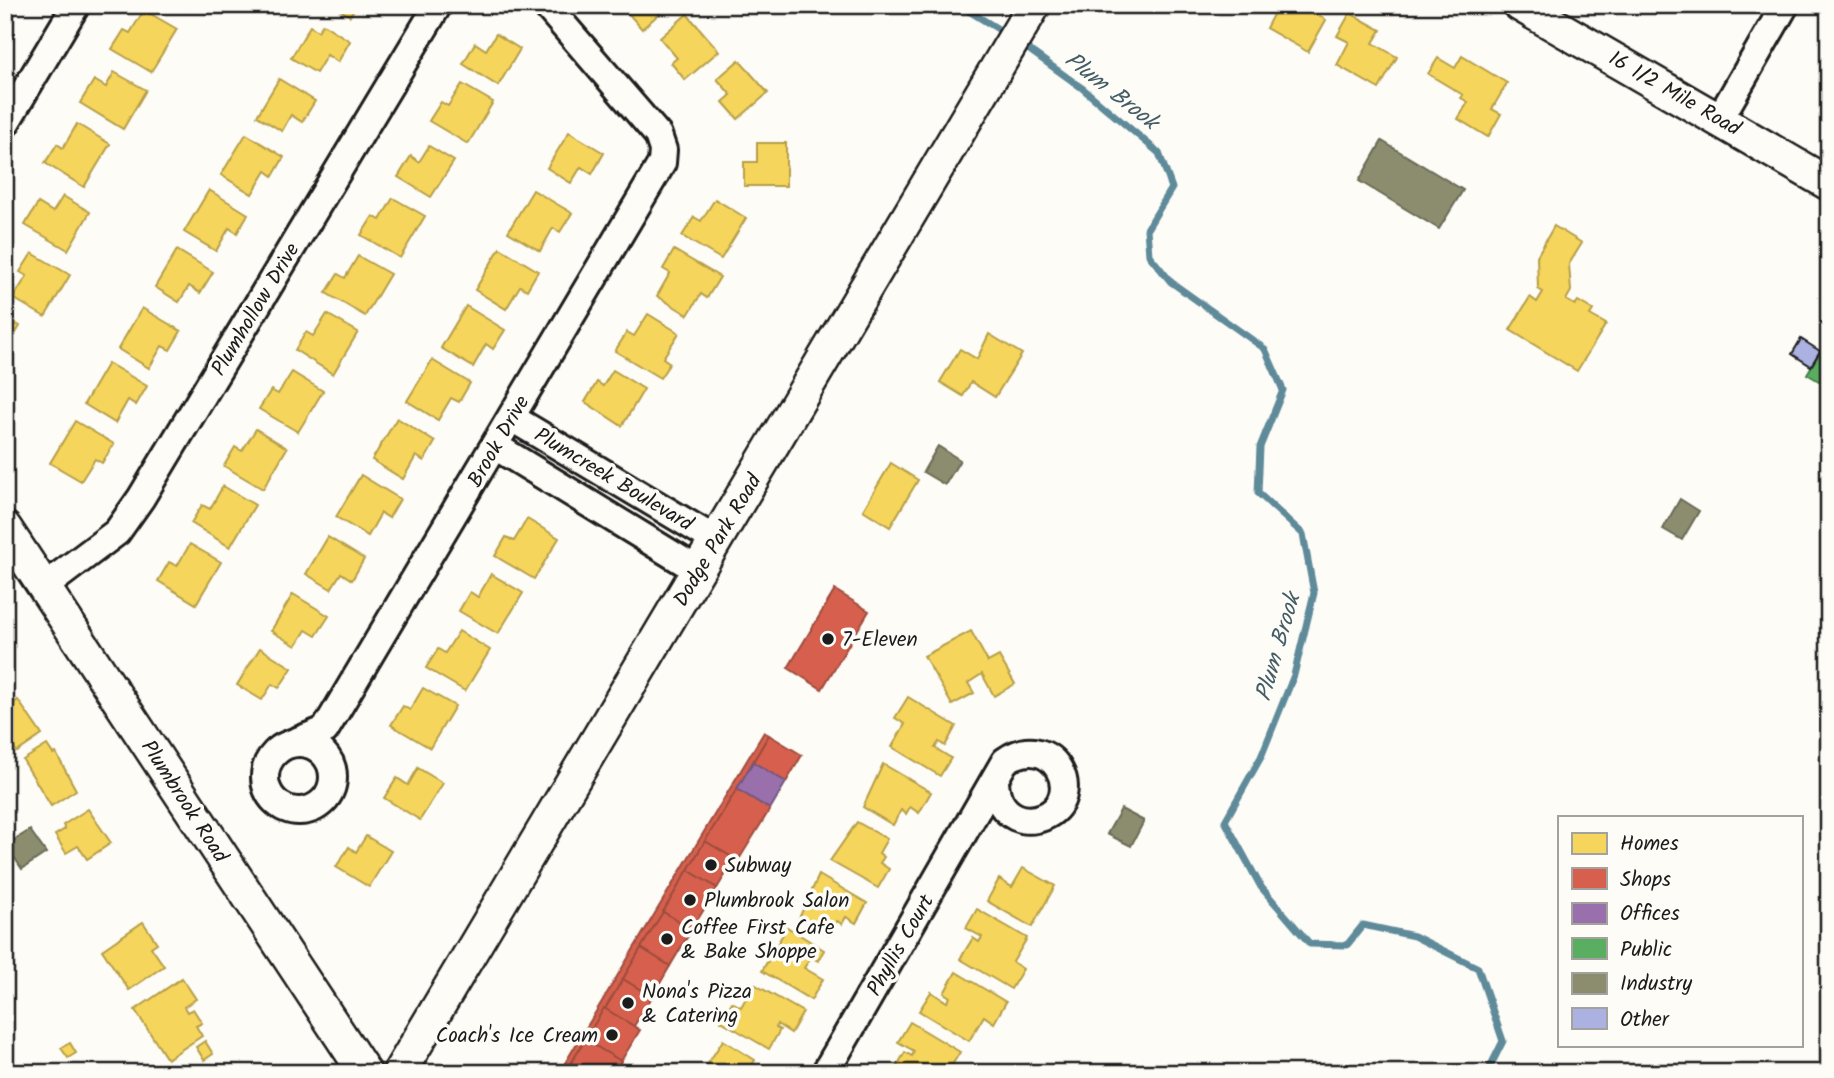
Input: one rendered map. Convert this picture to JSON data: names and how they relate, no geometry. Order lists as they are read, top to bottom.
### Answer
{
  "streets": {
    "street": [
      "16 1/2 Mile Road",
      "Plumhollow Drive",
      "Brook Drive",
      "Plumcreek Boulevard",
      "Dodge Park Road",
      "Plumbrook Road",
      "Phyllis Court"
    ]
  },
  "crossings": [
    ["Plumhollow Drive", "Plumbrook Road"],
    ["Brook Drive", "Plumcreek Boulevard"],
    ["Plumcreek Boulevard", "Dodge Park Road"]
  ],
  "water": ["Plum Brook"],
  "places": [
    "7-Eleven",
    "Subway",
    "Plumbrook Salon",
    "Coffee First Cafe & Bake Shoppe",
    "Nona's Pizza & Catering",
    "Coach's Ice Cream"
  ],
  "legend": [
    "Homes",
    "Shops",
    "Offices",
    "Public",
    "Industry",
    "Other"
  ]
}
